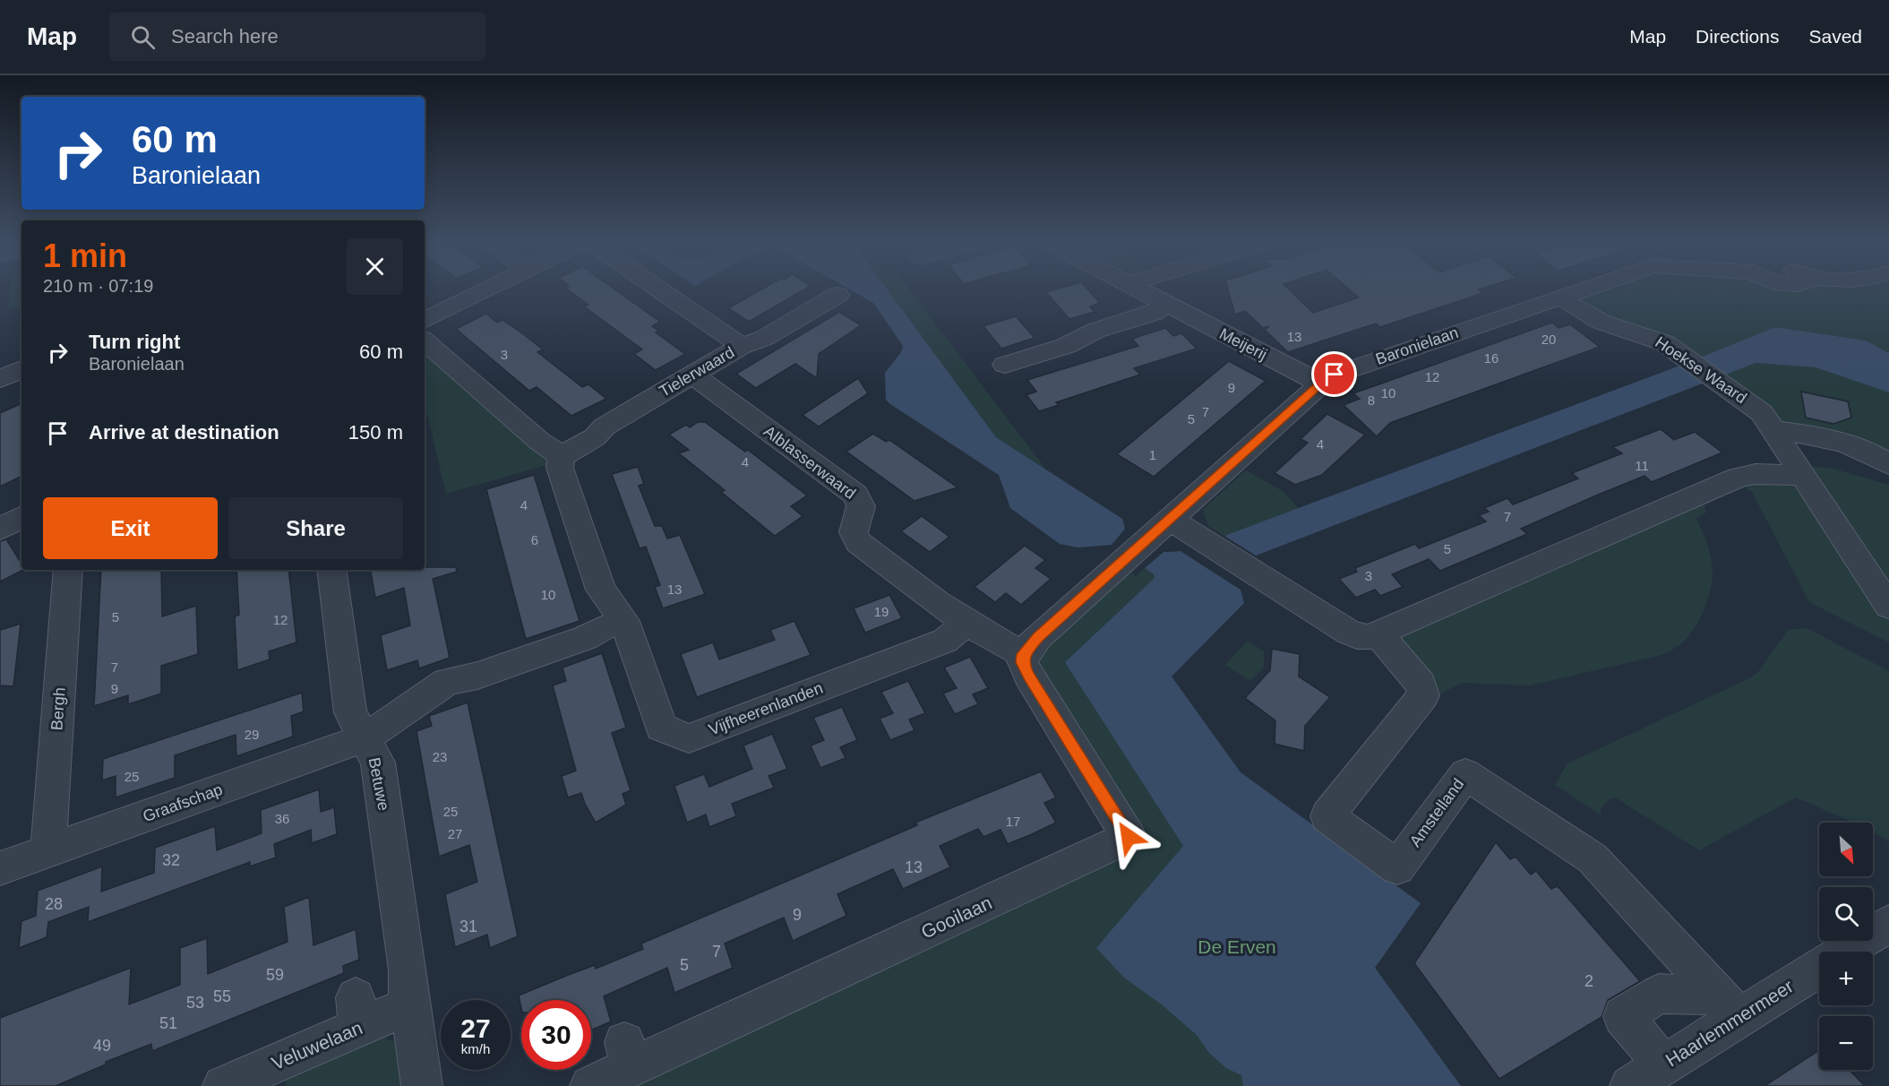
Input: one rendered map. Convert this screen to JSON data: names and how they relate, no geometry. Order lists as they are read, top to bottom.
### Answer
{
  "streets": {
    "street": [
      "Meijerij",
      "Baronielaan",
      "Hoekse Waard",
      "Tielerwaard",
      "Alblasserwaard",
      "Bergh",
      "Vijfheerenlanden",
      "Betuwe",
      "Graafschap",
      "Amstelland",
      "Gooilaan",
      "Haarlemmermeer",
      "Veluwelaan"
    ]
  },
  "crossings": [
    ["Meijerij", "Baronielaan"],
    ["Baronielaan", "Hoekse Waard"],
    ["Baronielaan", "Alblasserwaard"],
    ["Baronielaan", "Gooilaan"],
    ["Tielerwaard", "Alblasserwaard"],
    ["Tielerwaard", "Vijfheerenlanden"],
    ["Alblasserwaard", "Vijfheerenlanden"],
    ["Alblasserwaard", "Gooilaan"],
    ["Bergh", "Graafschap"],
    ["Betuwe", "Graafschap"],
    ["Betuwe", "Veluwelaan"],
    ["Amstelland", "Haarlemmermeer"]
  ],
  "parks": ["De Erven"],
  "house_numbers": [
    "13",
    "20",
    "3",
    "16",
    "12",
    "9",
    "10",
    "8",
    "7",
    "5",
    "4",
    "1",
    "4",
    "11",
    "4",
    "7",
    "6",
    "5",
    "3",
    "13",
    "10",
    "19",
    "5",
    "12",
    "7",
    "9",
    "29",
    "23",
    "25",
    "25",
    "36",
    "17",
    "27",
    "32",
    "13",
    "28",
    "9",
    "31",
    "7",
    "5",
    "59",
    "2",
    "55",
    "53",
    "51",
    "49"
  ],
  "north": "bottom right",
  "page": {
    "header": "Map",
    "search": "Search here",
    "nav": ["Map", "Directions", "Saved"],
    "turn": ["60 m", "Baronielaan"],
    "heading": ["1 min", "210 m · 07:19"],
    "list": [
      {
        "name": "Turn right",
        "note": "Baronielaan",
        "value": "60 m"
      },
      {
        "name": "Arrive at destination",
        "value": "150 m"
      }
    ],
    "buttons": ["Exit", "Share"],
    "map_buttons": ["+", "−"],
    "speed": "27 km/h",
    "limit": "30"
  }
}
